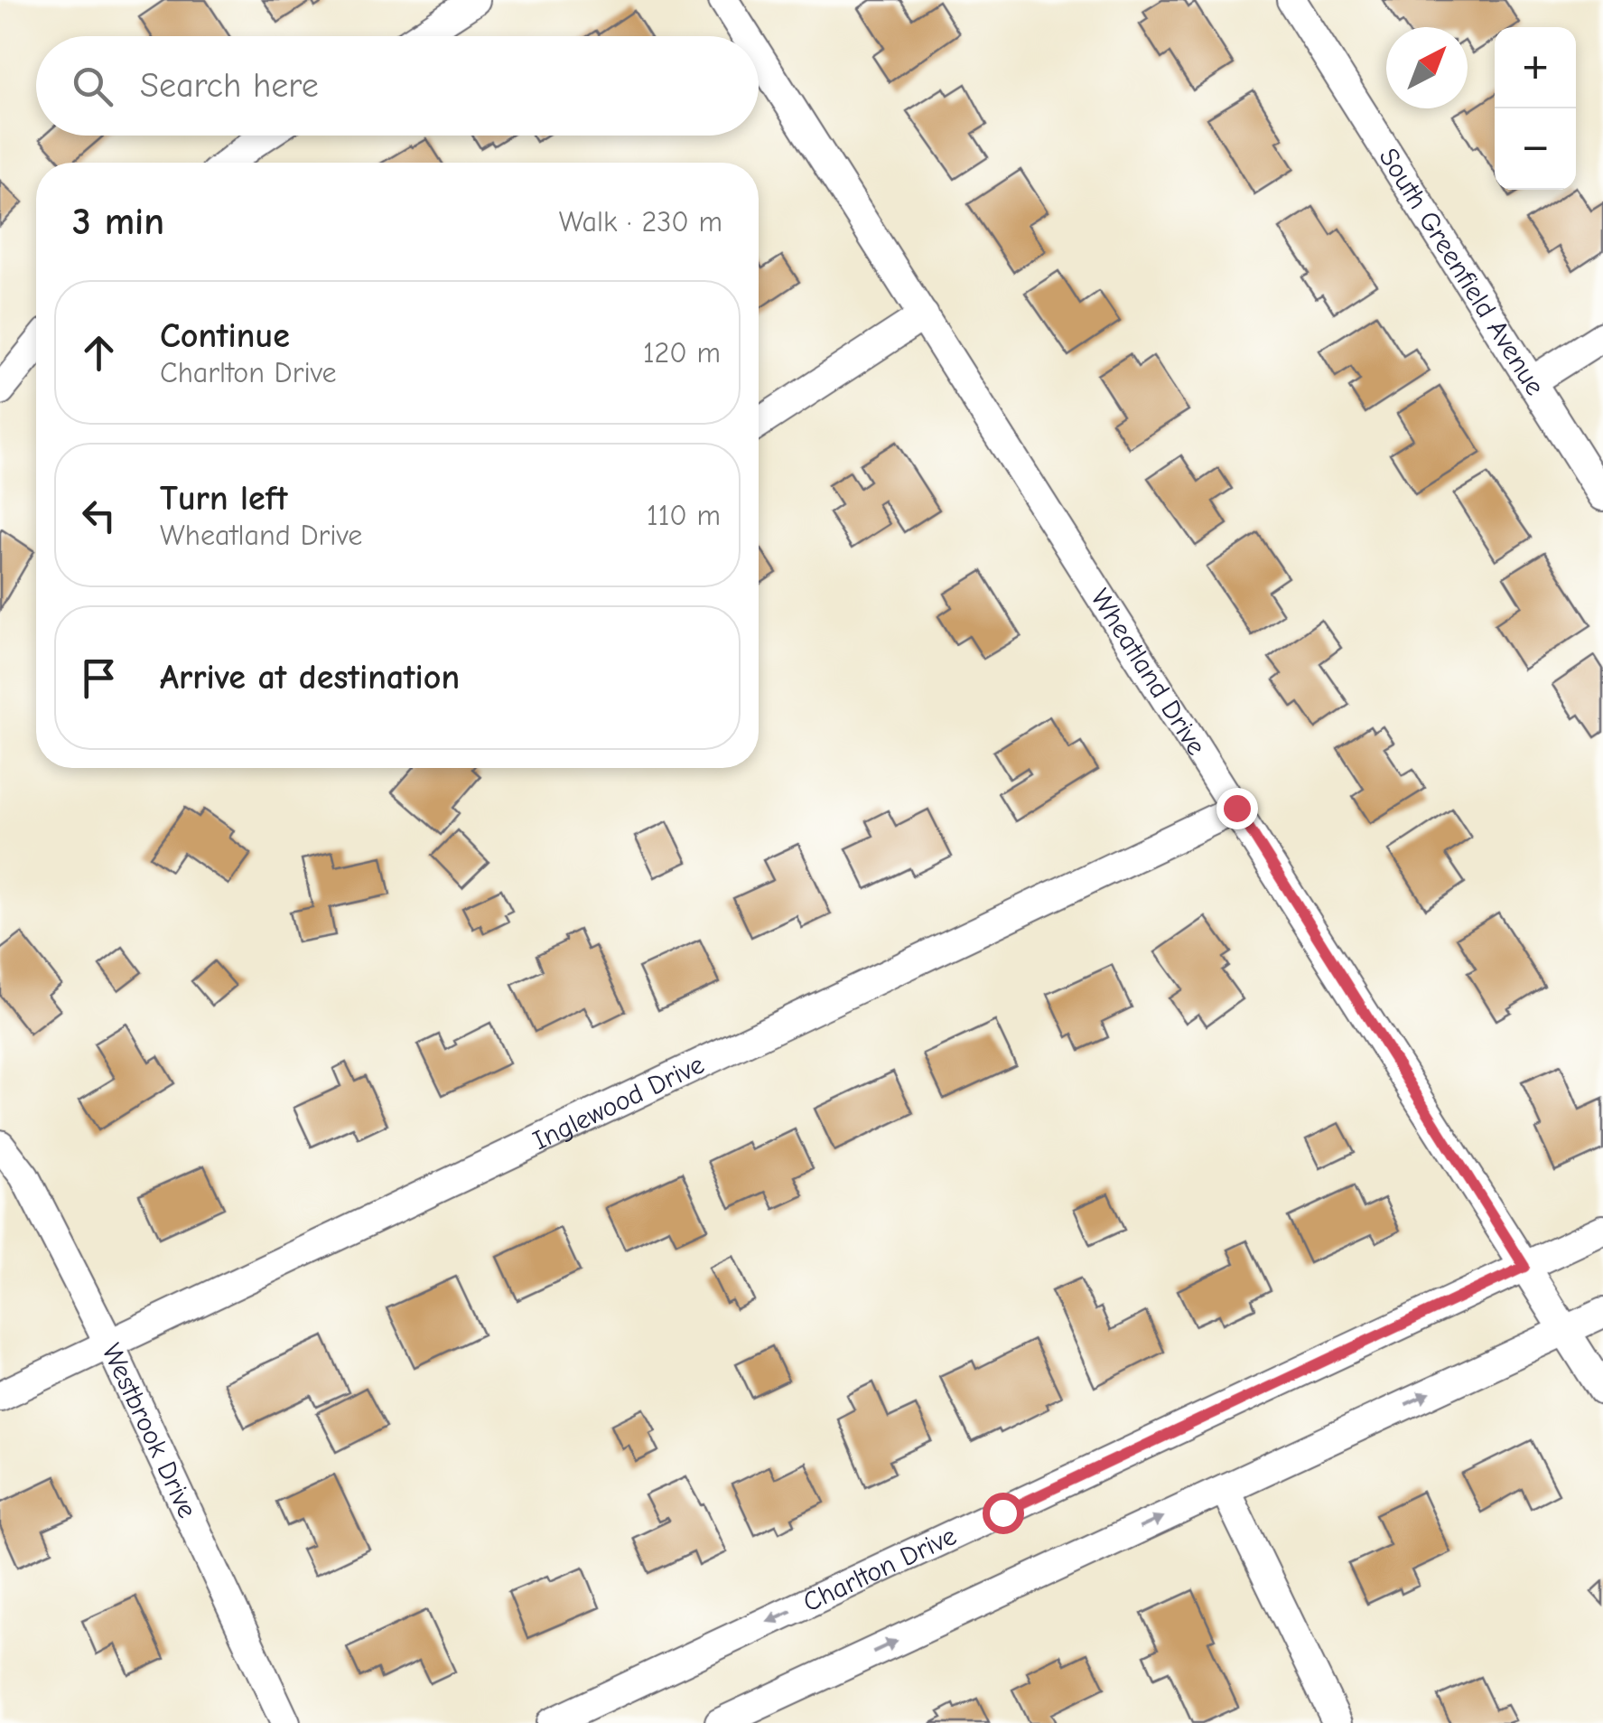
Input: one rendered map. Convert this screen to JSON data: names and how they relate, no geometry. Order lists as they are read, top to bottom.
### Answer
{
  "streets": {
    "street": [
      "South Greenfield Avenue",
      "Wheatland Drive",
      "Inglewood Drive",
      "Westbrook Drive",
      "Charlton Drive"
    ]
  },
  "crossings": [
    ["Wheatland Drive", "Inglewood Drive"],
    ["Wheatland Drive", "Charlton Drive"],
    ["Inglewood Drive", "Westbrook Drive"]
  ],
  "north": "top right",
  "page": {
    "map_buttons": ["+", "−"],
    "search": "Search here",
    "heading": ["3 min", "Walk · 230 m"],
    "list": [
      ["Continue", "Charlton Drive", "120 m"],
      ["Turn left", "Wheatland Drive", "110 m"],
      "Arrive at destination"
    ]
  }
}
